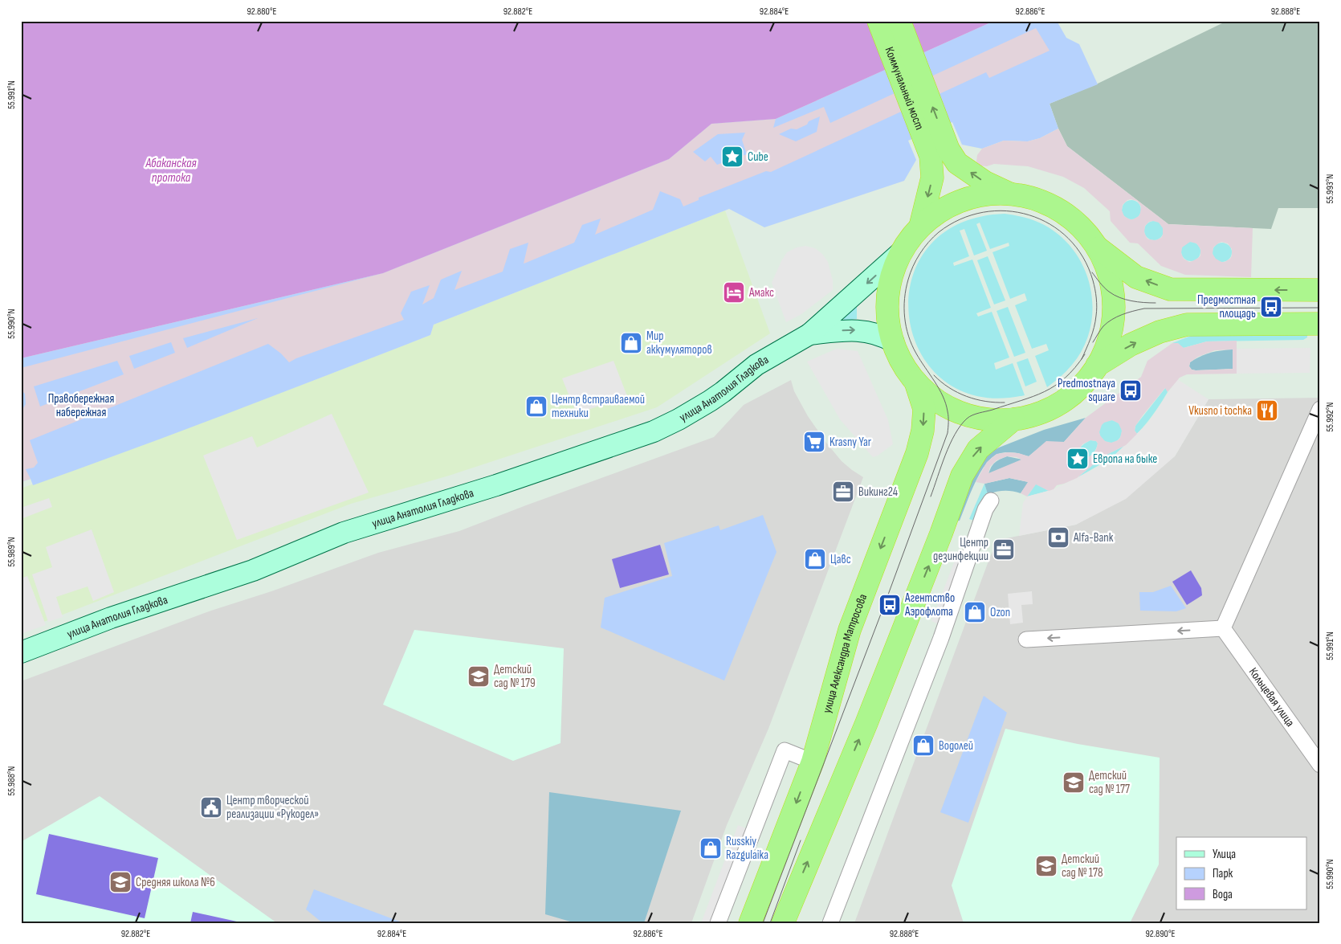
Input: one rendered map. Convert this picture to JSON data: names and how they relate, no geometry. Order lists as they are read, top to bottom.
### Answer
{
  "streets": {
    "highway": ["Коммунальный мост", "улица Александра Матросова"],
    "main road": ["улица Анатолия Гладкова"],
    "street": ["Кольцевая улица"]
  },
  "water": ["Абаканская протока"],
  "parks": ["Правобережная набережная"],
  "places": {
    "place": ["Cube", "Европа на быке"],
    "hotel": ["Амакс"],
    "bus stop": ["Предмостная площадь", "Predmostnaya square", "Агентство Аэрофлота"],
    "shop": [
      "Мир аккумуляторов",
      "Центр встраиваемой техники",
      "Цавс",
      "Ozon",
      "Водолей",
      "Russkiy Razgulaika"
    ],
    "restaurant": ["Vkusno i tochka"],
    "supermarket": ["Krasny Yar"],
    "office": ["Викинг24", "Центр дезинфекции"],
    "bank": ["Alfa-Bank"],
    "school or university": [
      "Детский сад № 179",
      "Детский сад № 177",
      "Детский сад № 178",
      "Средняя школа №6"
    ],
    "public building": ["Центр творческой реализации «Рукодел»"]
  },
  "legend": ["Улица", "Парк", "Вода"],
  "coordinates": [
    "92.880°E",
    "92.882°E",
    "92.884°E",
    "92.886°E",
    "92.888°E",
    "55.991°N",
    "55.993°N",
    "55.990°N",
    "55.992°N",
    "55.989°N",
    "55.988°N",
    "92.890°E"
  ]
}
